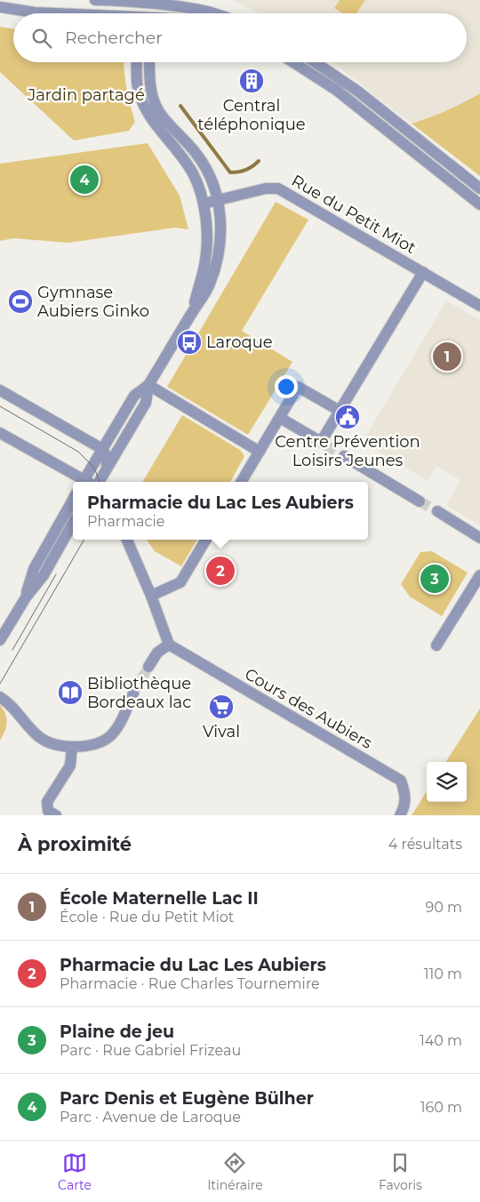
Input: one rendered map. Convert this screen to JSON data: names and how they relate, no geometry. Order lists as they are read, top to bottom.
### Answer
{
  "streets": {
    "street": ["Rue du Petit Miot", "Cours des Aubiers"]
  },
  "parks": ["Jardin partagé"],
  "places": {
    "building": ["Central téléphonique"],
    "sports": ["Gymnase Aubiers Ginko"],
    "bus stop": ["Laroque"],
    "public building": ["Centre Prévention Loisirs Jeunes"],
    "library": ["Bibliothèque Bordeaux lac"],
    "supermarket": ["Vival"]
  },
  "page": {
    "search": "Rechercher",
    "pins": [
      "4",
      "1",
      "2",
      "3"
    ],
    "popup": ["Pharmacie du Lac Les Aubiers", "Pharmacie"],
    "heading": ["À proximité", "4 résultats"],
    "list": [
      {
        "mark": "1",
        "name": "École Maternelle Lac II",
        "note": "École · Rue du Petit Miot",
        "value": "90 m"
      },
      {
        "mark": "2",
        "name": "Pharmacie du Lac Les Aubiers",
        "note": "Pharmacie · Rue Charles Tournemire",
        "value": "110 m"
      },
      {
        "mark": "3",
        "name": "Plaine de jeu",
        "note": "Parc · Rue Gabriel Frizeau",
        "value": "140 m"
      },
      {
        "mark": "4",
        "name": "Parc Denis et Eugène Bülher",
        "note": "Parc · Avenue de Laroque",
        "value": "160 m"
      }
    ],
    "nav": ["Carte", "Itinéraire", "Favoris"]
  }
}
